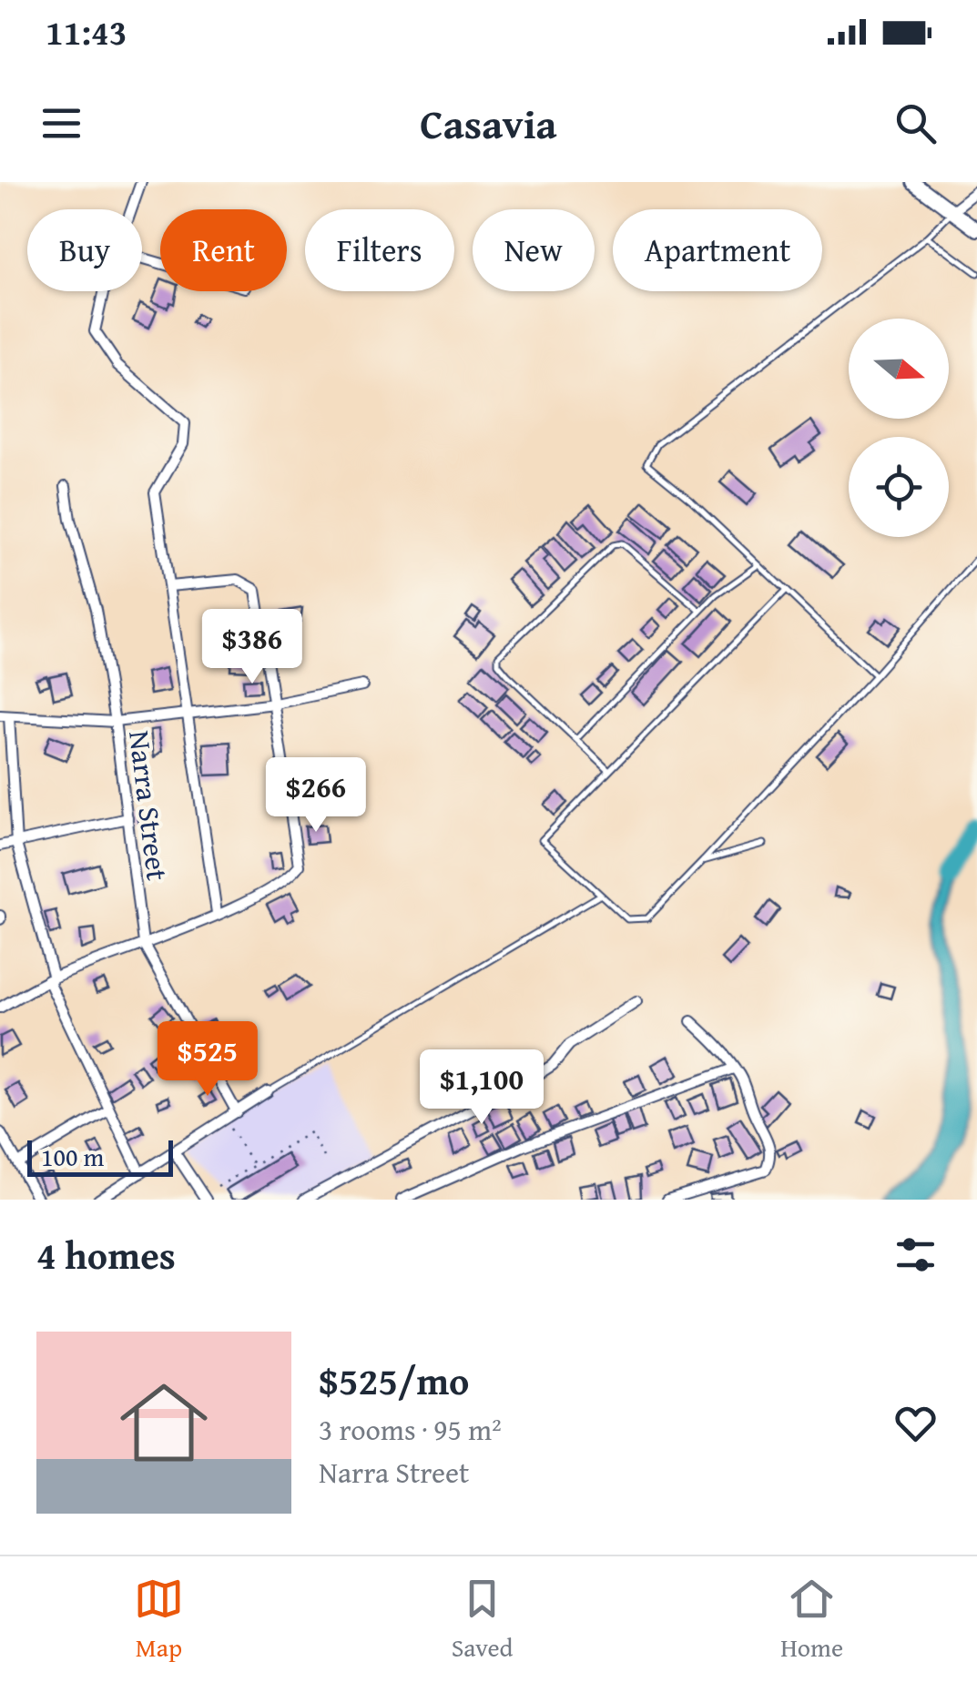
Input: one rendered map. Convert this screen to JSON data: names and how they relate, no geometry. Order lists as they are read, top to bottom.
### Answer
{
  "streets": {
    "street": ["Narra Street"]
  },
  "scale_bar": "100 m",
  "north": "right",
  "page": {
    "status": "11:43",
    "header": "Casavia",
    "chip": [
      "Buy",
      "Rent",
      "Filters",
      "New",
      "Apartment"
    ],
    "price": [
      "$386",
      "$266",
      "$525",
      "$1,100"
    ],
    "scale": "100 m",
    "heading": "4 homes",
    "list": [
      {
        "name": "$525/mo",
        "note": "3 rooms · 95 m² · Narra Street"
      }
    ],
    "tabs": ["Map", "Saved", "Home"]
  }
}
